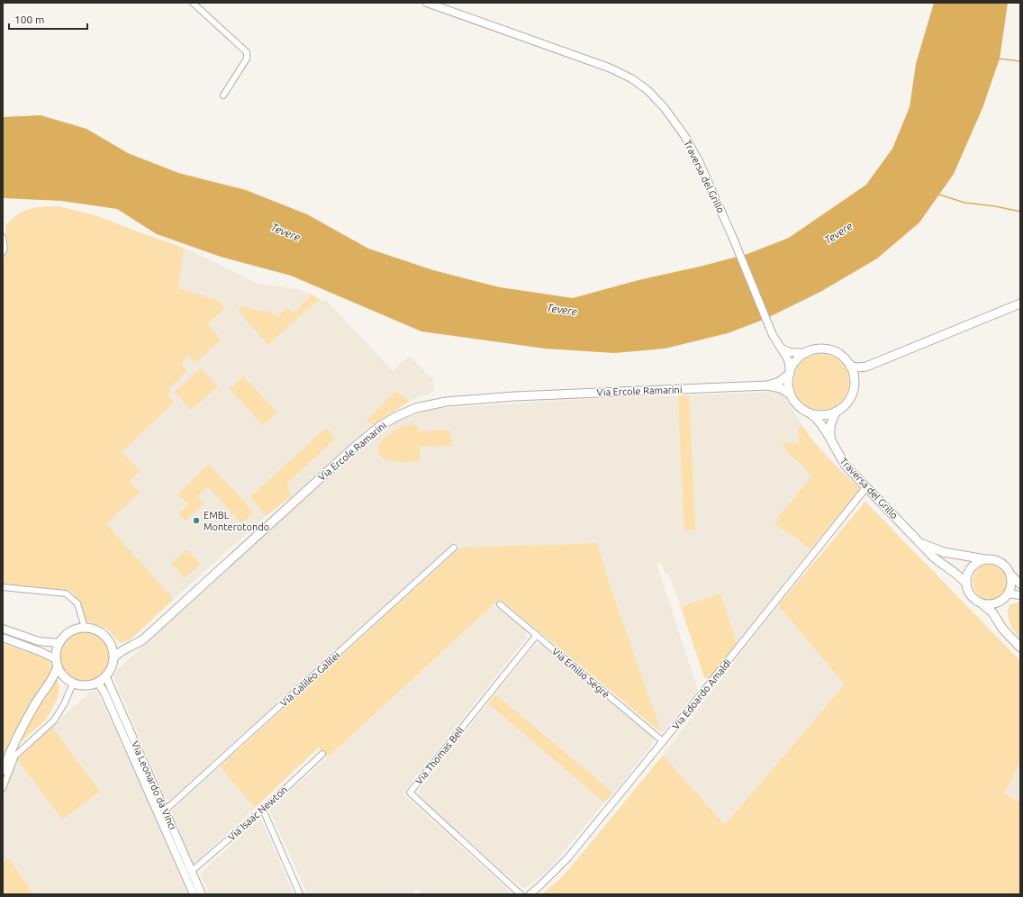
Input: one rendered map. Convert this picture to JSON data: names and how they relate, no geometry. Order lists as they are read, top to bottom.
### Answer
{
  "streets": {
    "main road": ["Traversa del Grillo", "Via Ercole Ramarini", "Via Leonardo da Vinci"],
    "street": [
      "Via Emilio Segrè",
      "Via Galileo Galilei",
      "Via Edoardo Amaldi",
      "Via Thomas Bell",
      "Via Isaac Newton"
    ]
  },
  "crossings": [
    ["Traversa del Grillo", "Via Ercole Ramarini"],
    ["Traversa del Grillo", "Via Edoardo Amaldi"],
    ["Via Ercole Ramarini", "Via Leonardo da Vinci"],
    ["Via Emilio Segrè", "Via Edoardo Amaldi"],
    ["Via Emilio Segrè", "Via Thomas Bell"],
    ["Via Galileo Galilei", "Via Leonardo da Vinci"],
    ["Via Leonardo da Vinci", "Via Isaac Newton"]
  ],
  "water": ["Tevere"],
  "places": ["EMBL Monterotondo"],
  "scale_bar": "100 m"
}
